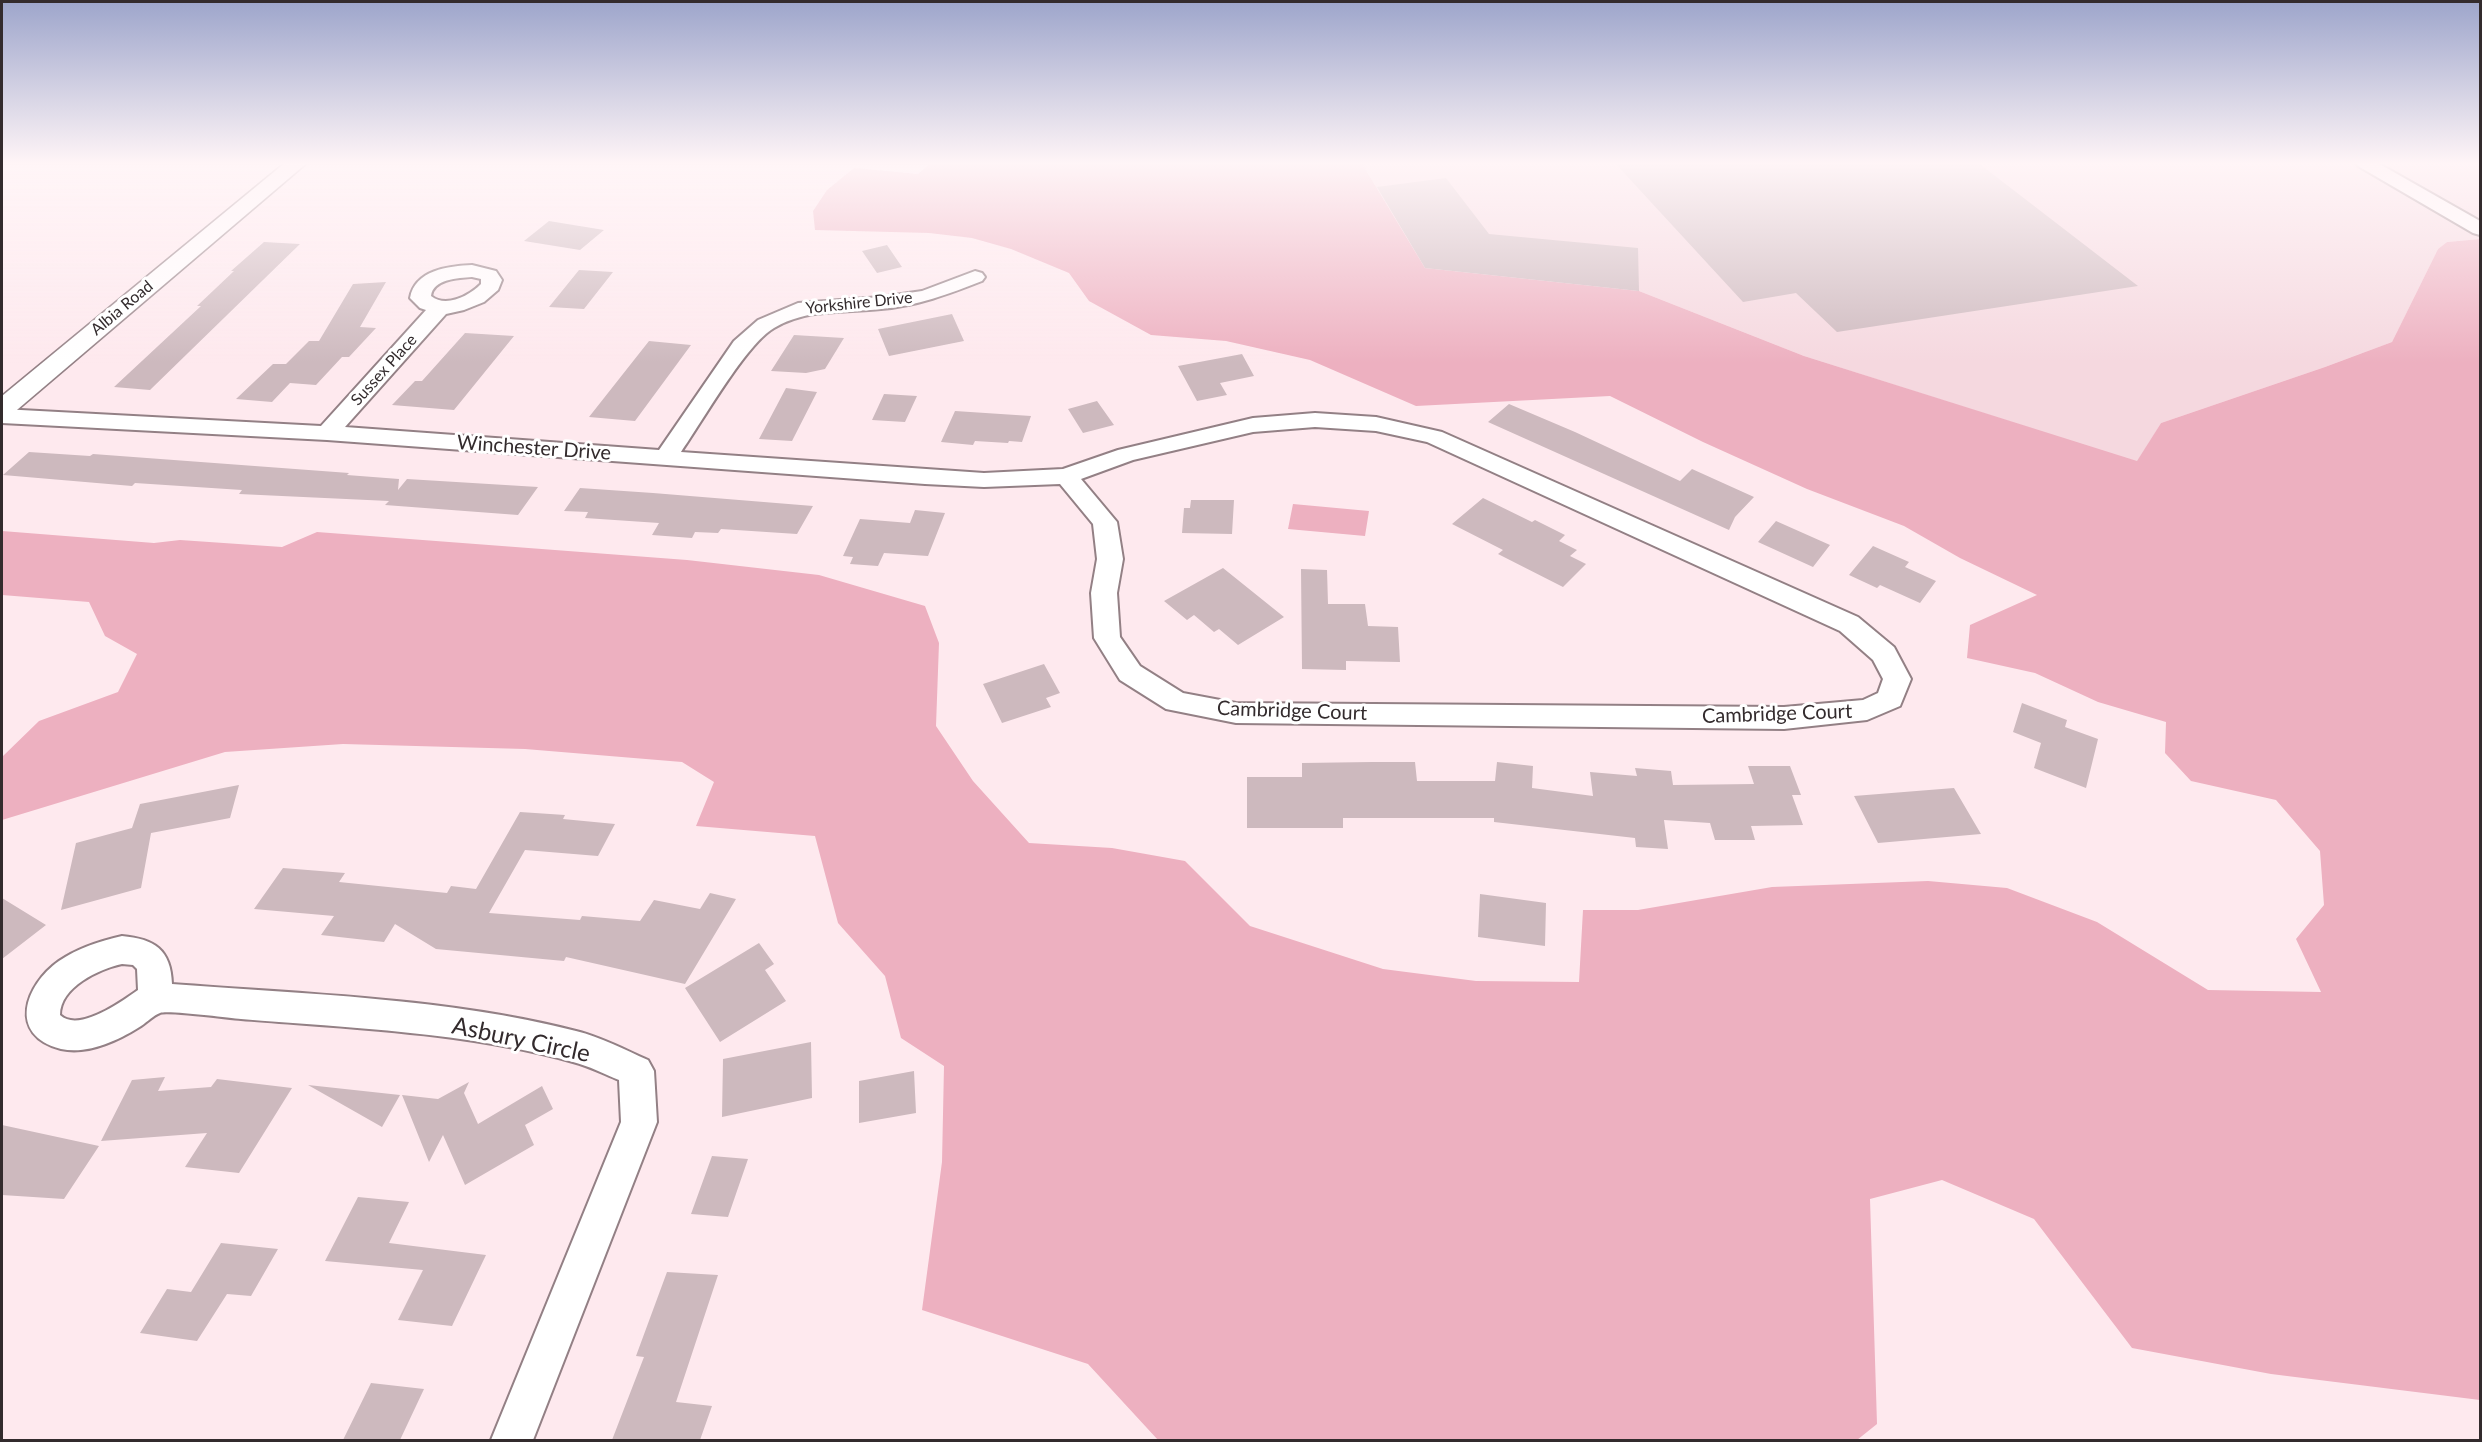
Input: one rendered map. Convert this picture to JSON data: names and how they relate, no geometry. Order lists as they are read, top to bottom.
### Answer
{
  "streets": {
    "street": [
      "Yorkshire Drive",
      "Albia Road",
      "Sussex Place",
      "Winchester Drive",
      "Cambridge Court",
      "Asbury Circle"
    ]
  },
  "crossings": [
    ["Yorkshire Drive", "Winchester Drive"],
    ["Sussex Place", "Winchester Drive"],
    ["Winchester Drive", "Cambridge Court"]
  ]
}
